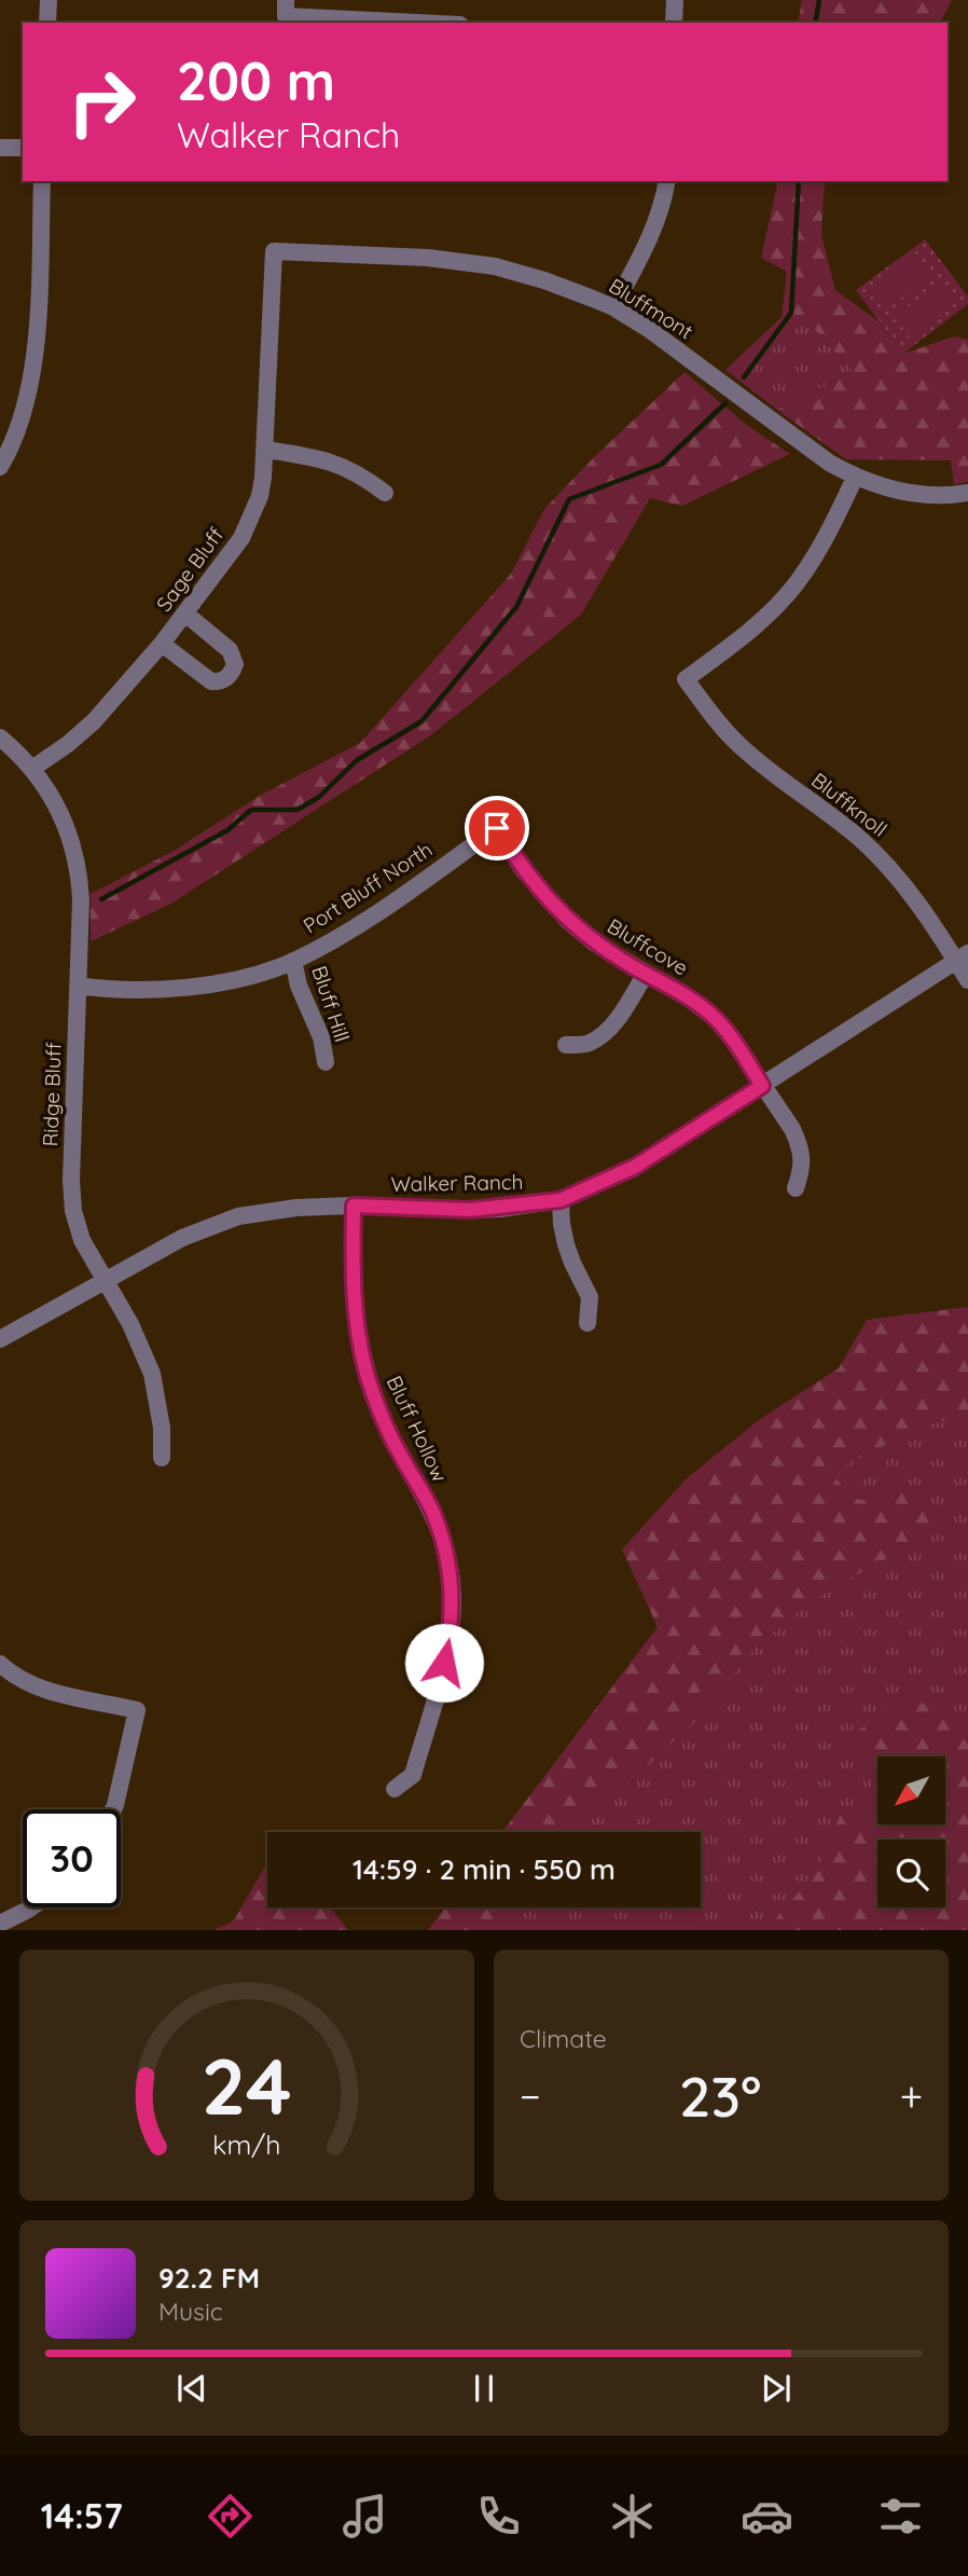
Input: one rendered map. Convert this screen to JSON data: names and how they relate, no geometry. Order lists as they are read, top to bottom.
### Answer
{
  "streets": {
    "street": [
      "Bluffmont",
      "Sage Bluff",
      "Bluffknoll",
      "Port Bluff North",
      "Bluffcove",
      "Bluff Hill",
      "Ridge Bluff",
      "Walker Ranch",
      "Bluff Hollow"
    ]
  },
  "crossings": [
    ["Bluffmont", "Sage Bluff"],
    ["Bluffmont", "Bluffknoll"],
    ["Sage Bluff", "Ridge Bluff"],
    ["Bluffknoll", "Walker Ranch"],
    ["Port Bluff North", "Bluffcove"],
    ["Port Bluff North", "Bluff Hill"],
    ["Port Bluff North", "Ridge Bluff"],
    ["Bluffcove", "Walker Ranch"],
    ["Ridge Bluff", "Walker Ranch"],
    ["Walker Ranch", "Bluff Hollow"]
  ],
  "north": "bottom left",
  "page": {
    "turn": ["200 m", "Walker Ranch"],
    "limit": "30",
    "trip": "14:59 · 2 min · 550 m",
    "tile": "Climate",
    "heat": ["−", "23°", "+"],
    "song": ["92.2 FM", "Music"],
    "tabs": "14:57",
    "gauge": ["24", "km/h"]
  }
}
